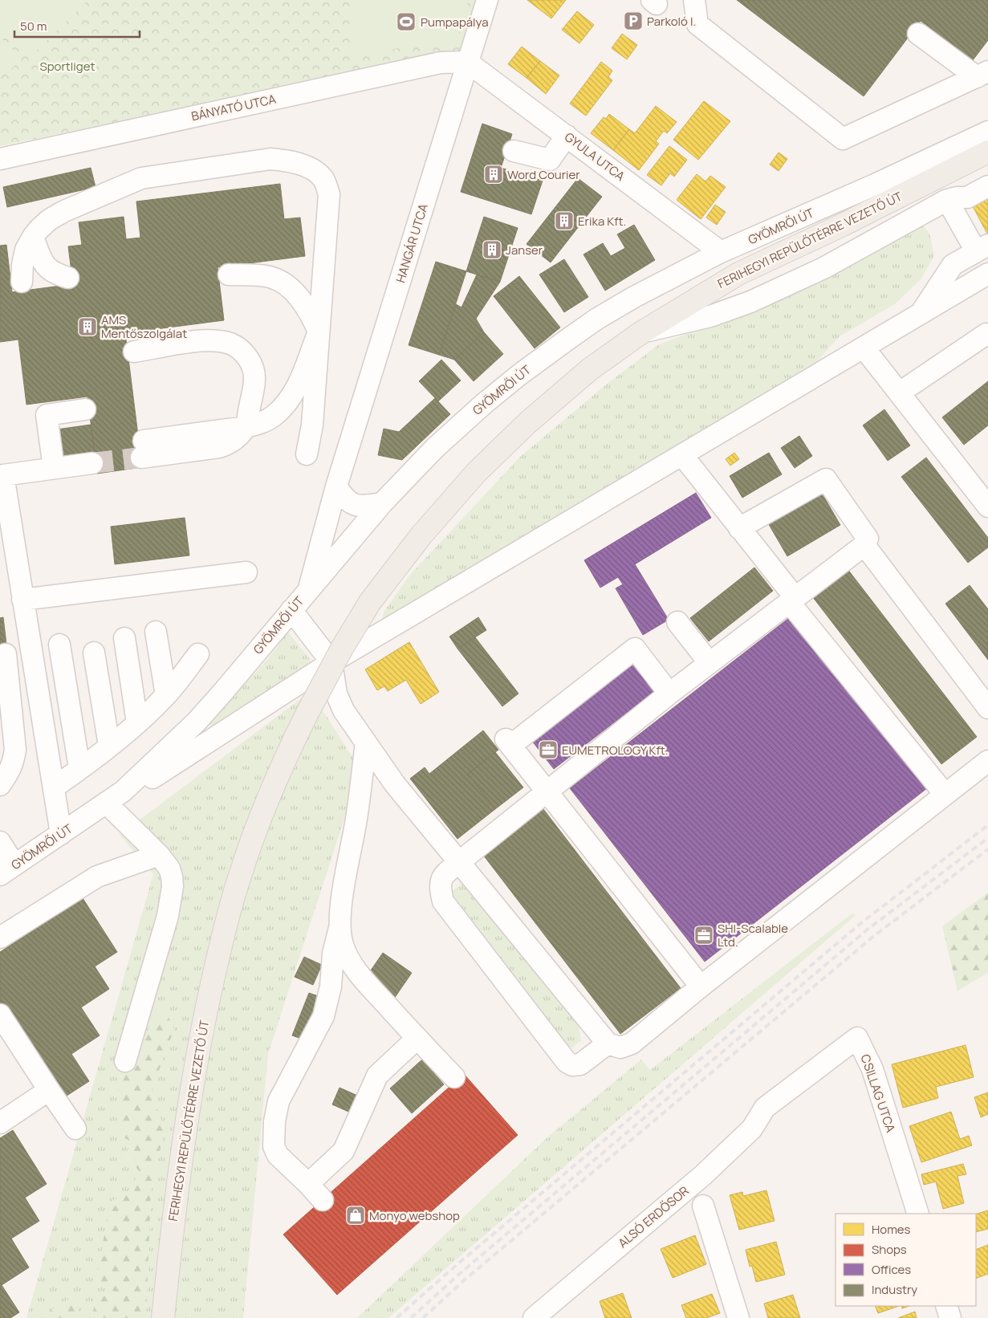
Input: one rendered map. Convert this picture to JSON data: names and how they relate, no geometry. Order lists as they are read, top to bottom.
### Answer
{
  "streets": {
    "main road": ["FERIHEGYI REPÜLŐTÉRRE VEZETŐ ÚT"],
    "street": [
      "BÁNYATÓ UTCA",
      "GYULA UTCA",
      "GYÖMRŐI ÚT",
      "HANGÁR UTCA",
      "CSILLAG UTCA",
      "ALSÓ ERDŐSOR"
    ]
  },
  "crossings": [
    ["BÁNYATÓ UTCA", "GYULA UTCA"],
    ["BÁNYATÓ UTCA", "HANGÁR UTCA"],
    ["GYULA UTCA", "GYÖMRŐI ÚT"],
    ["GYULA UTCA", "HANGÁR UTCA"],
    ["GYÖMRŐI ÚT", "HANGÁR UTCA"],
    ["CSILLAG UTCA", "ALSÓ ERDŐSOR"]
  ],
  "parks": ["Sportliget"],
  "places": {
    "parking": ["Parkoló I."],
    "sports": ["Pumpapálya"],
    "building": [
      "Word Courier",
      "Erika Kft.",
      "Janser",
      "AMS Mentőszolgálat"
    ],
    "office": ["EUMETROLOGY Kft.", "SHI-Scalable Ltd."],
    "shop": ["Monyo webshop"]
  },
  "legend": [
    "Homes",
    "Shops",
    "Offices",
    "Industry"
  ],
  "scale_bar": "50 m"
}
